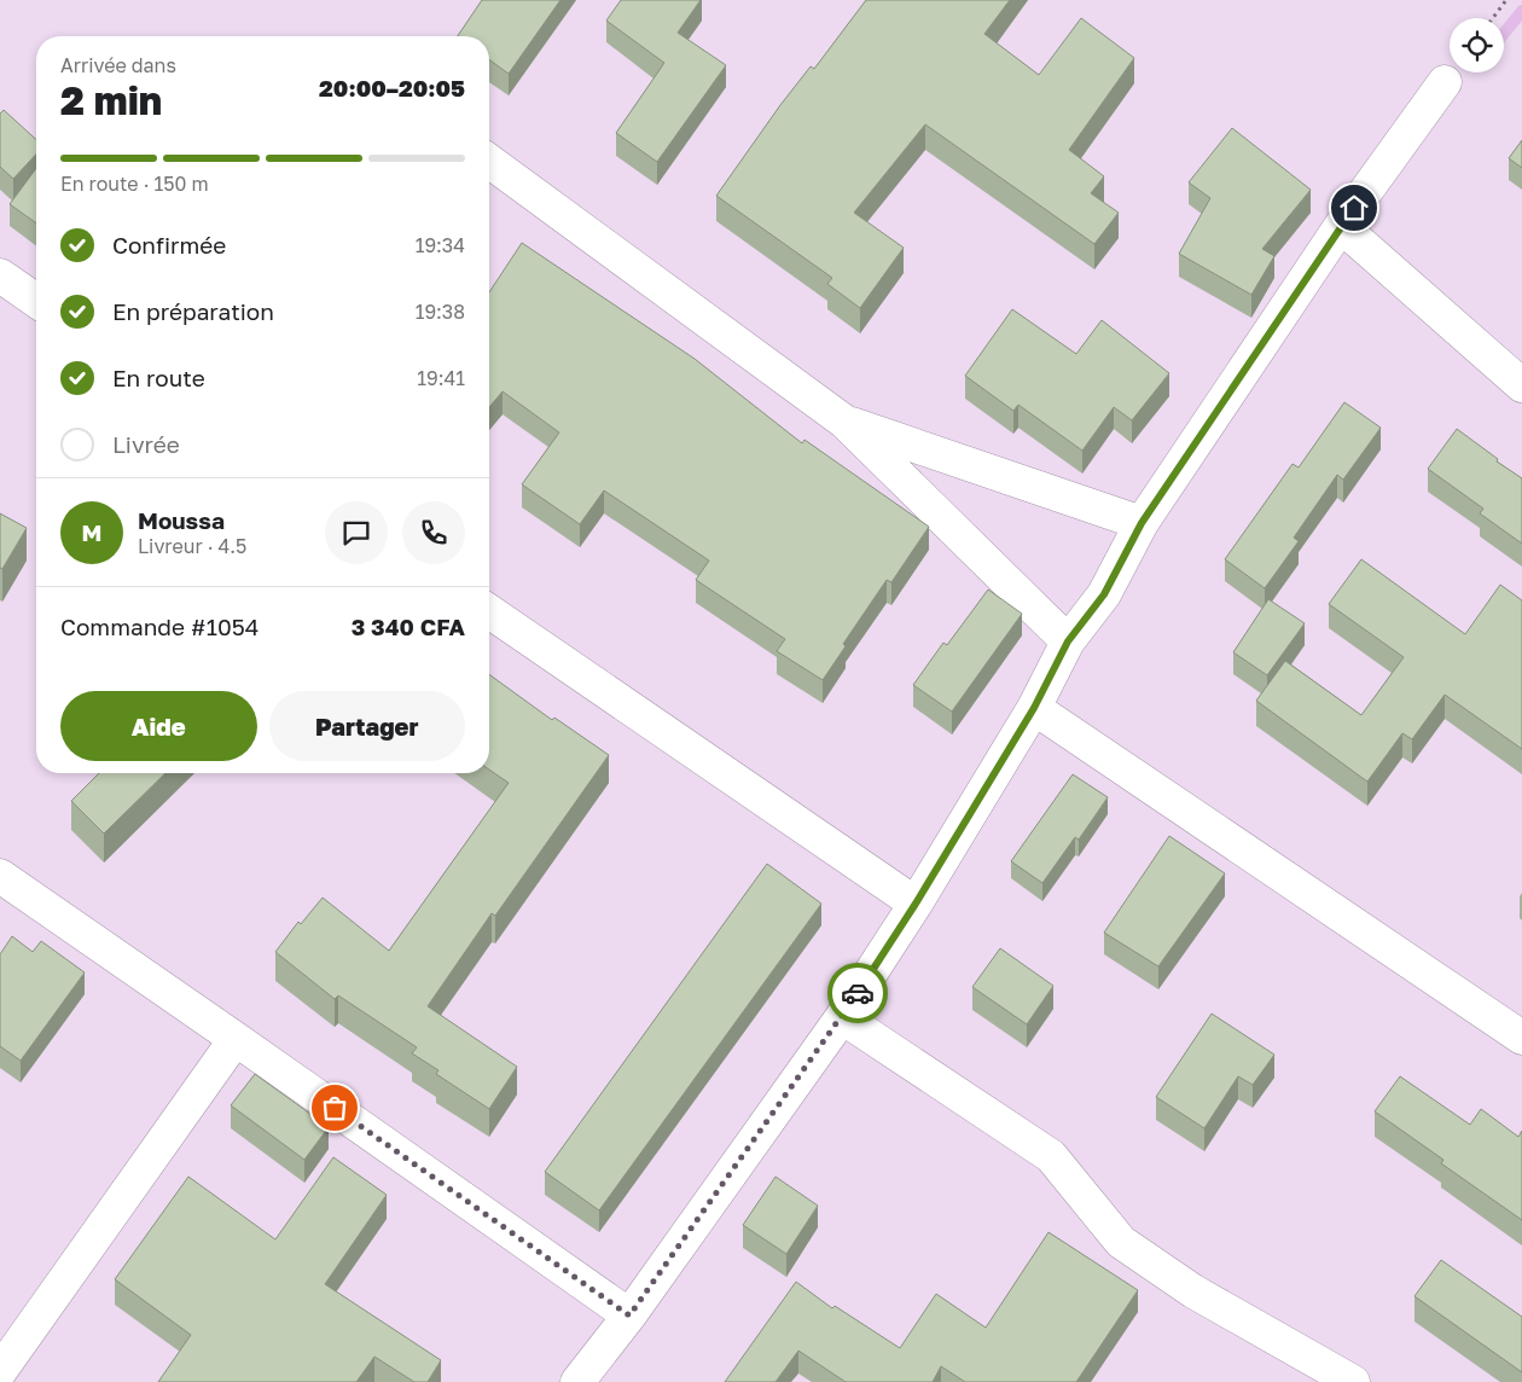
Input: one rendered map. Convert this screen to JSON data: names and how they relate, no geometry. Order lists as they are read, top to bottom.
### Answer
{
  "page": {
    "heading": ["2 min", "Arrivée dans", "20:00–20:05"],
    "panel": [
      "Moussa",
      "Livreur · 4.5",
      "Commande #1054",
      "3 340 CFA"
    ],
    "bar": "En route · 150 m",
    "list": [
      ["Confirmée", "19:34"],
      ["En préparation", "19:38"],
      ["En route", "19:41"],
      "Livrée"
    ],
    "round": "M",
    "buttons": ["Aide", "Partager"]
  }
}
